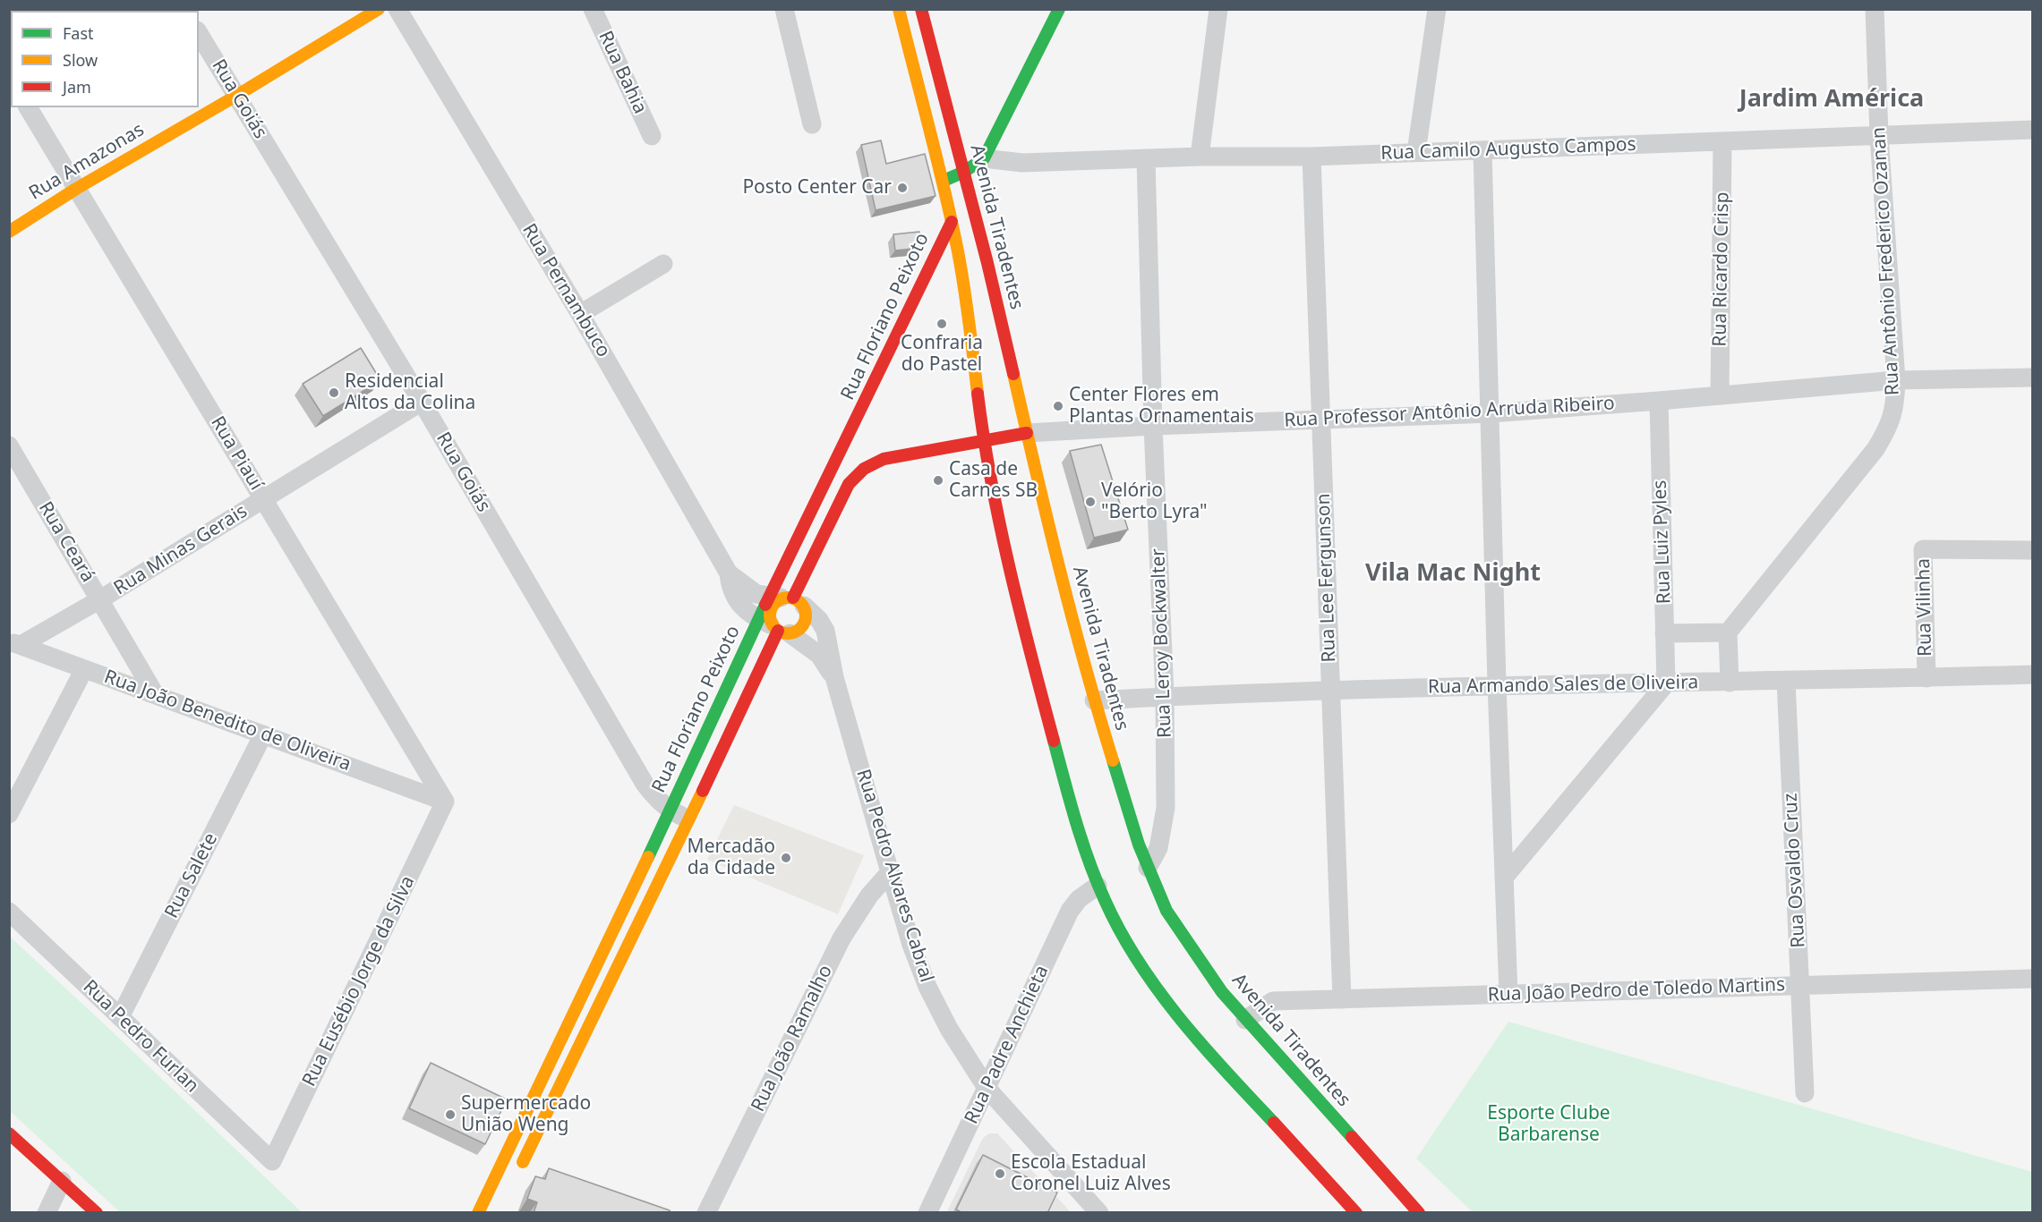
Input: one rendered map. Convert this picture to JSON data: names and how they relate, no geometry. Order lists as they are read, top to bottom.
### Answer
{
  "streets": {
    "main road": [
      "Rua Amazonas",
      "Avenida Tiradentes",
      "Rua Floriano Peixoto",
      "Rua Professor Antônio Arruda Ribeiro"
    ],
    "street": [
      "Rua Bahia",
      "Rua Goiás",
      "Rua Camilo Augusto Campos",
      "Rua Antônio Frederico Ozanan",
      "Rua Ricardo Crisp",
      "Rua Pernambuco",
      "Rua Piauí",
      "Rua Ceará",
      "Rua Luiz Pyles",
      "Rua Minas Gerais",
      "Rua Lee Fergunson",
      "Rua Vilinha",
      "Rua Leroy Bockwalter",
      "Rua Armando Sales de Oliveira",
      "Rua João Benedito de Oliveira",
      "Rua Osvaldo Cruz",
      "Rua Salete",
      "Rua Pedro Alvares Cabral",
      "Rua Eusébio Jorge da Silva",
      "Rua João Pedro de Toledo Martins",
      "Rua Pedro Furlan",
      "Rua João Ramalho",
      "Rua Padre Anchieta"
    ]
  },
  "crossings": [
    ["Rua Goiás", "Rua Amazonas"],
    ["Rua Goiás", "Rua Floriano Peixoto"],
    ["Rua Goiás", "Rua Minas Gerais"],
    ["Rua Camilo Augusto Campos", "Rua Antônio Frederico Ozanan"],
    ["Rua Camilo Augusto Campos", "Rua Ricardo Crisp"],
    ["Rua Camilo Augusto Campos", "Rua Lee Fergunson"],
    ["Rua Camilo Augusto Campos", "Rua Leroy Bockwalter"],
    ["Rua Amazonas", "Rua Piauí"],
    ["Avenida Tiradentes", "Rua Professor Antônio Arruda Ribeiro"],
    ["Avenida Tiradentes", "Rua Leroy Bockwalter"],
    ["Avenida Tiradentes", "Rua Armando Sales de Oliveira"],
    ["Avenida Tiradentes", "Rua João Pedro de Toledo Martins"],
    ["Rua Antônio Frederico Ozanan", "Rua Professor Antônio Arruda Ribeiro"],
    ["Rua Ricardo Crisp", "Rua Professor Antônio Arruda Ribeiro"],
    ["Rua Pernambuco", "Rua Floriano Peixoto"],
    ["Rua Pernambuco", "Rua Pedro Alvares Cabral"],
    ["Rua Floriano Peixoto", "Rua Professor Antônio Arruda Ribeiro"],
    ["Rua Floriano Peixoto", "Rua Pedro Alvares Cabral"],
    ["Rua Professor Antônio Arruda Ribeiro", "Rua Luiz Pyles"],
    ["Rua Professor Antônio Arruda Ribeiro", "Rua Lee Fergunson"],
    ["Rua Professor Antônio Arruda Ribeiro", "Rua Leroy Bockwalter"],
    ["Rua Piauí", "Rua Minas Gerais"],
    ["Rua Piauí", "Rua João Benedito de Oliveira"],
    ["Rua Piauí", "Rua Eusébio Jorge da Silva"],
    ["Rua Ceará", "Rua Minas Gerais"],
    ["Rua Ceará", "Rua João Benedito de Oliveira"],
    ["Rua Luiz Pyles", "Rua Armando Sales de Oliveira"],
    ["Rua Minas Gerais", "Rua João Benedito de Oliveira"],
    ["Rua Lee Fergunson", "Rua Armando Sales de Oliveira"],
    ["Rua Lee Fergunson", "Rua João Pedro de Toledo Martins"],
    ["Rua Vilinha", "Rua Armando Sales de Oliveira"],
    ["Rua Leroy Bockwalter", "Rua Armando Sales de Oliveira"],
    ["Rua Armando Sales de Oliveira", "Rua Osvaldo Cruz"],
    ["Rua João Benedito de Oliveira", "Rua Salete"],
    ["Rua João Benedito de Oliveira", "Rua Eusébio Jorge da Silva"],
    ["Rua Osvaldo Cruz", "Rua João Pedro de Toledo Martins"],
    ["Rua Salete", "Rua Pedro Furlan"],
    ["Rua Pedro Alvares Cabral", "Rua João Ramalho"],
    ["Rua Pedro Alvares Cabral", "Rua Padre Anchieta"],
    ["Rua Eusébio Jorge da Silva", "Rua Pedro Furlan"]
  ],
  "districts": ["Jardim América", "Vila Mac Night"],
  "parks": ["Esporte Clube Barbarense"],
  "places": [
    "Posto Center Car",
    "Confraria do Pastel",
    "Residencial Altos da Colina",
    "Center Flores em Plantas Ornamentais",
    "Casa de Carnes SB",
    "Velório \"Berto Lyra\"",
    "Mercadão da Cidade",
    "Supermercado União Weng",
    "Escola Estadual Coronel Luiz Alves"
  ],
  "legend": ["Fast", "Slow", "Jam"]
}
